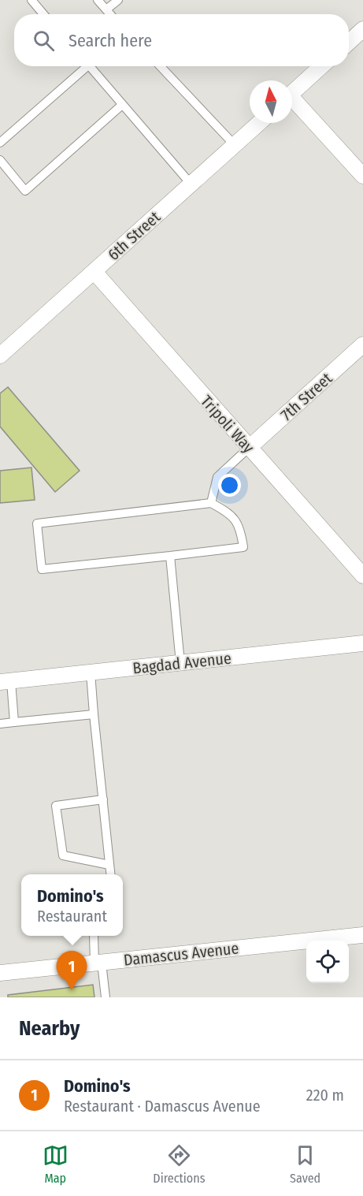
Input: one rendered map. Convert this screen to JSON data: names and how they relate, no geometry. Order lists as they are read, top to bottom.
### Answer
{
  "streets": {
    "street": [
      "6th Street",
      "7th Street",
      "Tripoli Way",
      "Bagdad Avenue",
      "Damascus Avenue"
    ]
  },
  "crossings": [
    ["6th Street", "Tripoli Way"],
    ["7th Street", "Tripoli Way"]
  ],
  "north": "top",
  "page": {
    "search": "Search here",
    "popup": ["Domino's", "Restaurant"],
    "pins": "1",
    "heading": "Nearby",
    "list": [
      {
        "mark": "1",
        "name": "Domino's",
        "note": "Restaurant · Damascus Avenue",
        "value": "220 m"
      }
    ],
    "nav": ["Map", "Directions", "Saved"]
  }
}
